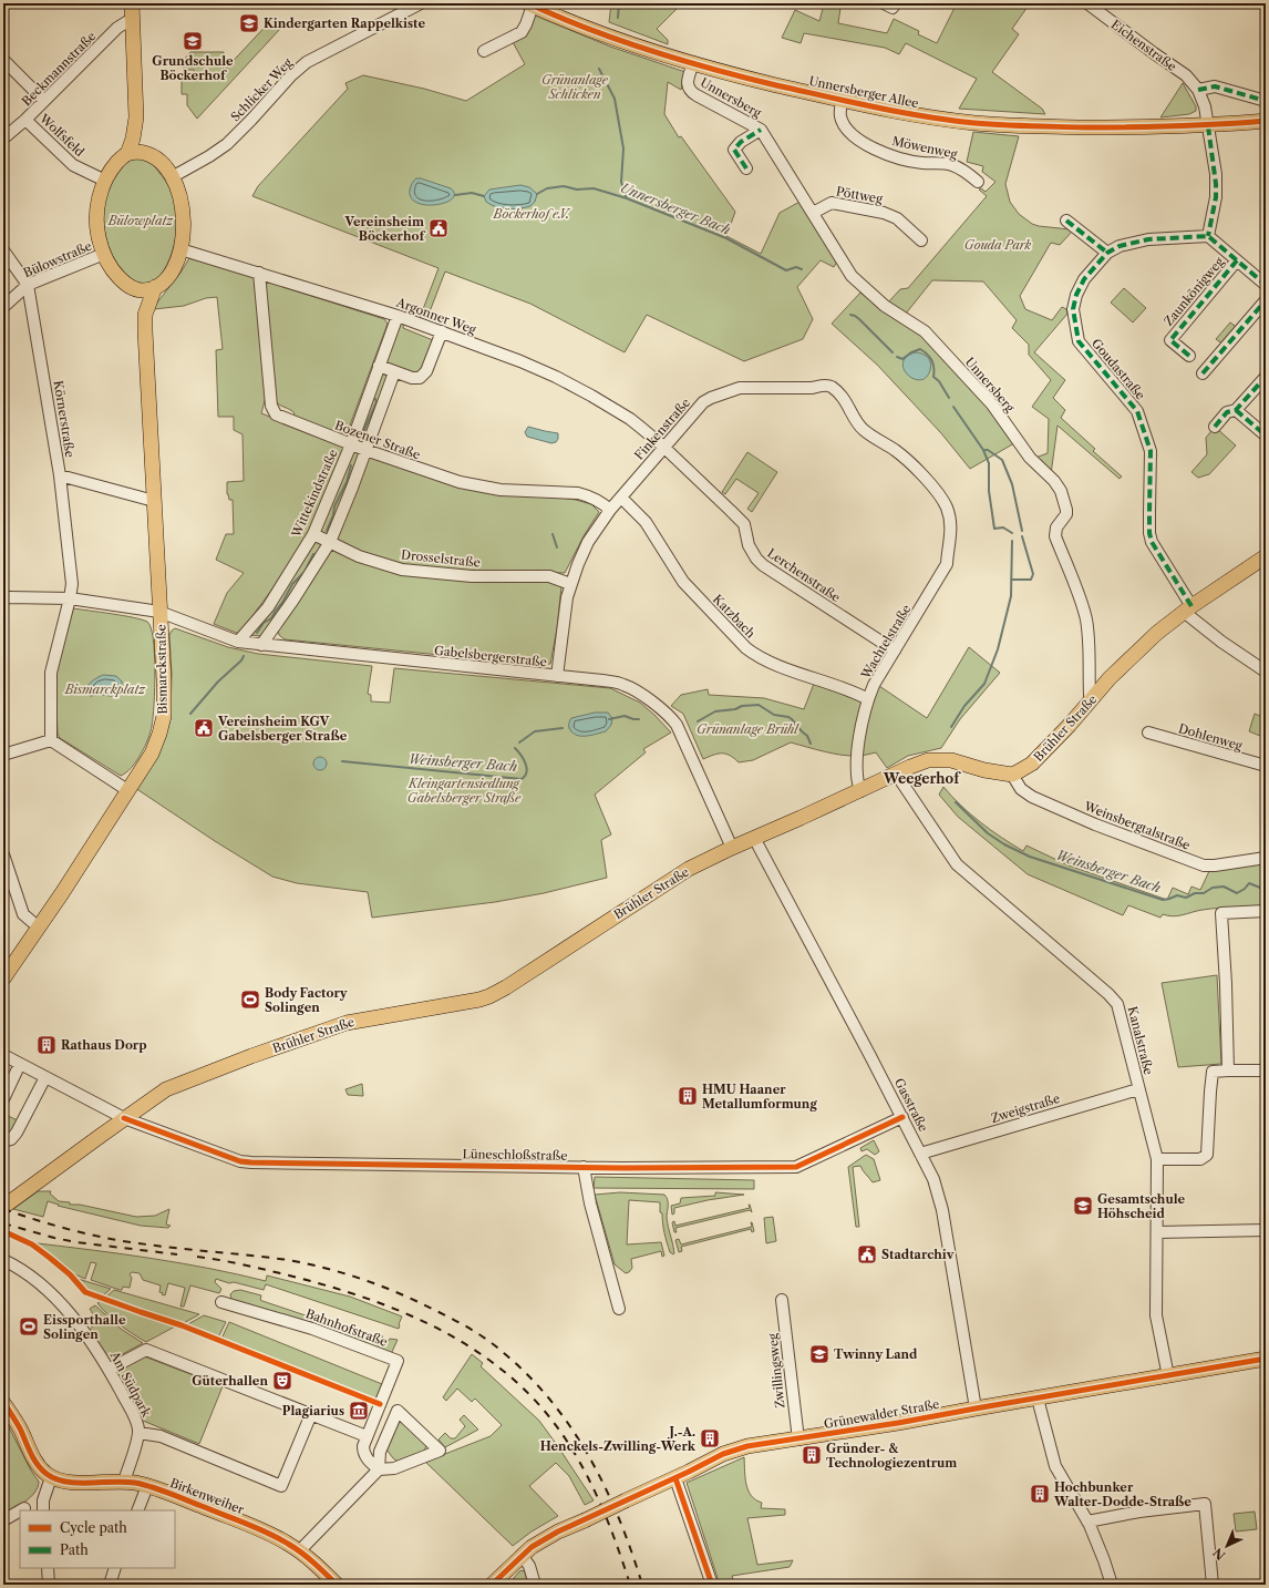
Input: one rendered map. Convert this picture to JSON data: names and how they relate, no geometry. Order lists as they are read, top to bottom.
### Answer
{
  "streets": {
    "main road": [
      "Unnersberger Allee",
      "Bismarckstraße",
      "Brühler Straße",
      "Grünewalder Straße",
      "Birkenweiher"
    ],
    "street": [
      "Eichenstraße",
      "Beckmannstraße",
      "Schlicker Weg",
      "Unnersberg",
      "Wolfsfeld",
      "Möwenweg",
      "Pöttweg",
      "Bülowstraße",
      "Zaunkönigweg",
      "Argonner Weg",
      "Goudastraße",
      "Körnerstraße",
      "Finkenstraße",
      "Bozener Straße",
      "Wittekindstraße",
      "Drosselstraße",
      "Lerchenstraße",
      "Katzbach",
      "Wachtelstraße",
      "Gabelsbergerstraße",
      "Dohlenweg",
      "Weinsbergtalstraße",
      "Kanalstraße",
      "Gasstraße",
      "Zweigstraße",
      "Lüneschloßstraße",
      "Bahnhofstraße",
      "Zwillingsweg",
      "Am Südpark"
    ]
  },
  "crossings": [
    ["Eichenstraße", "Unnersberger Allee"],
    ["Eichenstraße", "Goudastraße"],
    ["Beckmannstraße", "Wolfsfeld"],
    ["Schlicker Weg", "Wolfsfeld"],
    ["Schlicker Weg", "Bülowstraße"],
    ["Schlicker Weg", "Argonner Weg"],
    ["Schlicker Weg", "Bismarckstraße"],
    ["Unnersberger Allee", "Unnersberg"],
    ["Unnersberger Allee", "Möwenweg"],
    ["Unnersberg", "Pöttweg"],
    ["Unnersberg", "Brühler Straße"],
    ["Wolfsfeld", "Bülowstraße"],
    ["Wolfsfeld", "Argonner Weg"],
    ["Wolfsfeld", "Bismarckstraße"],
    ["Bülowstraße", "Argonner Weg"],
    ["Bülowstraße", "Körnerstraße"],
    ["Bülowstraße", "Bismarckstraße"],
    ["Argonner Weg", "Finkenstraße"],
    ["Argonner Weg", "Bozener Straße"],
    ["Argonner Weg", "Wittekindstraße"],
    ["Argonner Weg", "Lerchenstraße"],
    ["Argonner Weg", "Bismarckstraße"],
    ["Goudastraße", "Brühler Straße"],
    ["Körnerstraße", "Gabelsbergerstraße"],
    ["Finkenstraße", "Bozener Straße"],
    ["Finkenstraße", "Drosselstraße"],
    ["Finkenstraße", "Lerchenstraße"],
    ["Finkenstraße", "Katzbach"],
    ["Finkenstraße", "Wachtelstraße"],
    ["Finkenstraße", "Gabelsbergerstraße"],
    ["Bozener Straße", "Wittekindstraße"],
    ["Wittekindstraße", "Drosselstraße"],
    ["Wittekindstraße", "Gabelsbergerstraße"],
    ["Lerchenstraße", "Wachtelstraße"],
    ["Katzbach", "Wachtelstraße"],
    ["Wachtelstraße", "Brühler Straße"],
    ["Gabelsbergerstraße", "Bismarckstraße"],
    ["Gabelsbergerstraße", "Brühler Straße"],
    ["Brühler Straße", "Weinsbergtalstraße"],
    ["Brühler Straße", "Kanalstraße"],
    ["Brühler Straße", "Gasstraße"],
    ["Brühler Straße", "Lüneschloßstraße"],
    ["Kanalstraße", "Zweigstraße"],
    ["Kanalstraße", "Grünewalder Straße"],
    ["Gasstraße", "Zweigstraße"],
    ["Gasstraße", "Lüneschloßstraße"],
    ["Gasstraße", "Grünewalder Straße"],
    ["Zwillingsweg", "Grünewalder Straße"],
    ["Am Südpark", "Birkenweiher"]
  ],
  "districts": ["Weegerhof"],
  "water": ["Unnersberger Bach", "Weinsberger Bach"],
  "parks": [
    "Grünanlage Schlicken",
    "Böckerhof e.V.",
    "Bülowplatz",
    "Gouda Park",
    "Bismarckplatz",
    "Grünanlage Brühl",
    "Kleingartensiedlung Gabelsberger Straße"
  ],
  "places": {
    "school or university": [
      "Kindergarten Rappelkiste",
      "Grundschule Böckerhof",
      "Gesamtschule Höhscheid",
      "Twinny Land"
    ],
    "public building": ["Vereinsheim Böckerhof", "Vereinsheim KGV Gabelsberger Straße", "Stadtarchiv"],
    "sports": ["Body Factory Solingen", "Eissporthalle Solingen"],
    "building": [
      "Rathaus Dorp",
      "HMU Haaner Metallumformung",
      "J.-A. Henckels-Zwilling-Werk",
      "Gründer- & Technologiezentrum",
      "Hochbunker Walter-Dodde-Straße"
    ],
    "theatre": ["Güterhallen"],
    "museum": ["Plagiarius"]
  },
  "legend": ["Cycle path", "Path"],
  "north": "bottom left"
}
